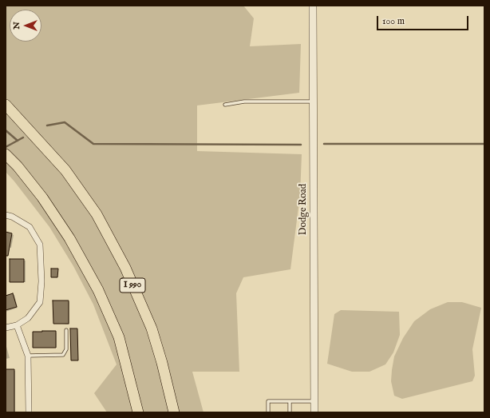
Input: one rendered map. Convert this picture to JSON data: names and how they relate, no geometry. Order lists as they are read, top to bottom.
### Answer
{
  "streets": {
    "highway": ["I 990"],
    "street": ["Dodge Road"]
  },
  "scale_bar": "100 m",
  "north": "left"
}
